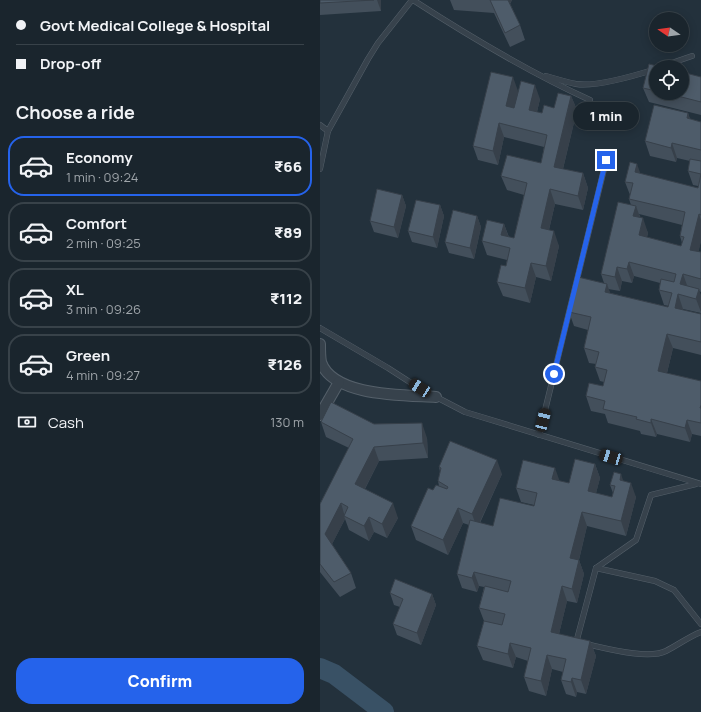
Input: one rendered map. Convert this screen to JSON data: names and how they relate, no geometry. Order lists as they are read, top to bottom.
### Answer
{
  "north": "left",
  "page": {
    "banner": ["Govt Medical College & Hospital", "Drop-off"],
    "heading": "Choose a ride",
    "bubble": "1 min",
    "list": [
      {
        "name": "Economy",
        "note": "1 min · 09:24",
        "value": "₹66"
      },
      {
        "name": "Comfort",
        "note": "2 min · 09:25",
        "value": "₹89"
      },
      {
        "name": "XL",
        "note": "3 min · 09:26",
        "value": "₹112"
      },
      {
        "name": "Green",
        "note": "4 min · 09:27",
        "value": "₹126"
      }
    ],
    "pay": ["Cash", "130 m"],
    "buttons": "Confirm"
  }
}
